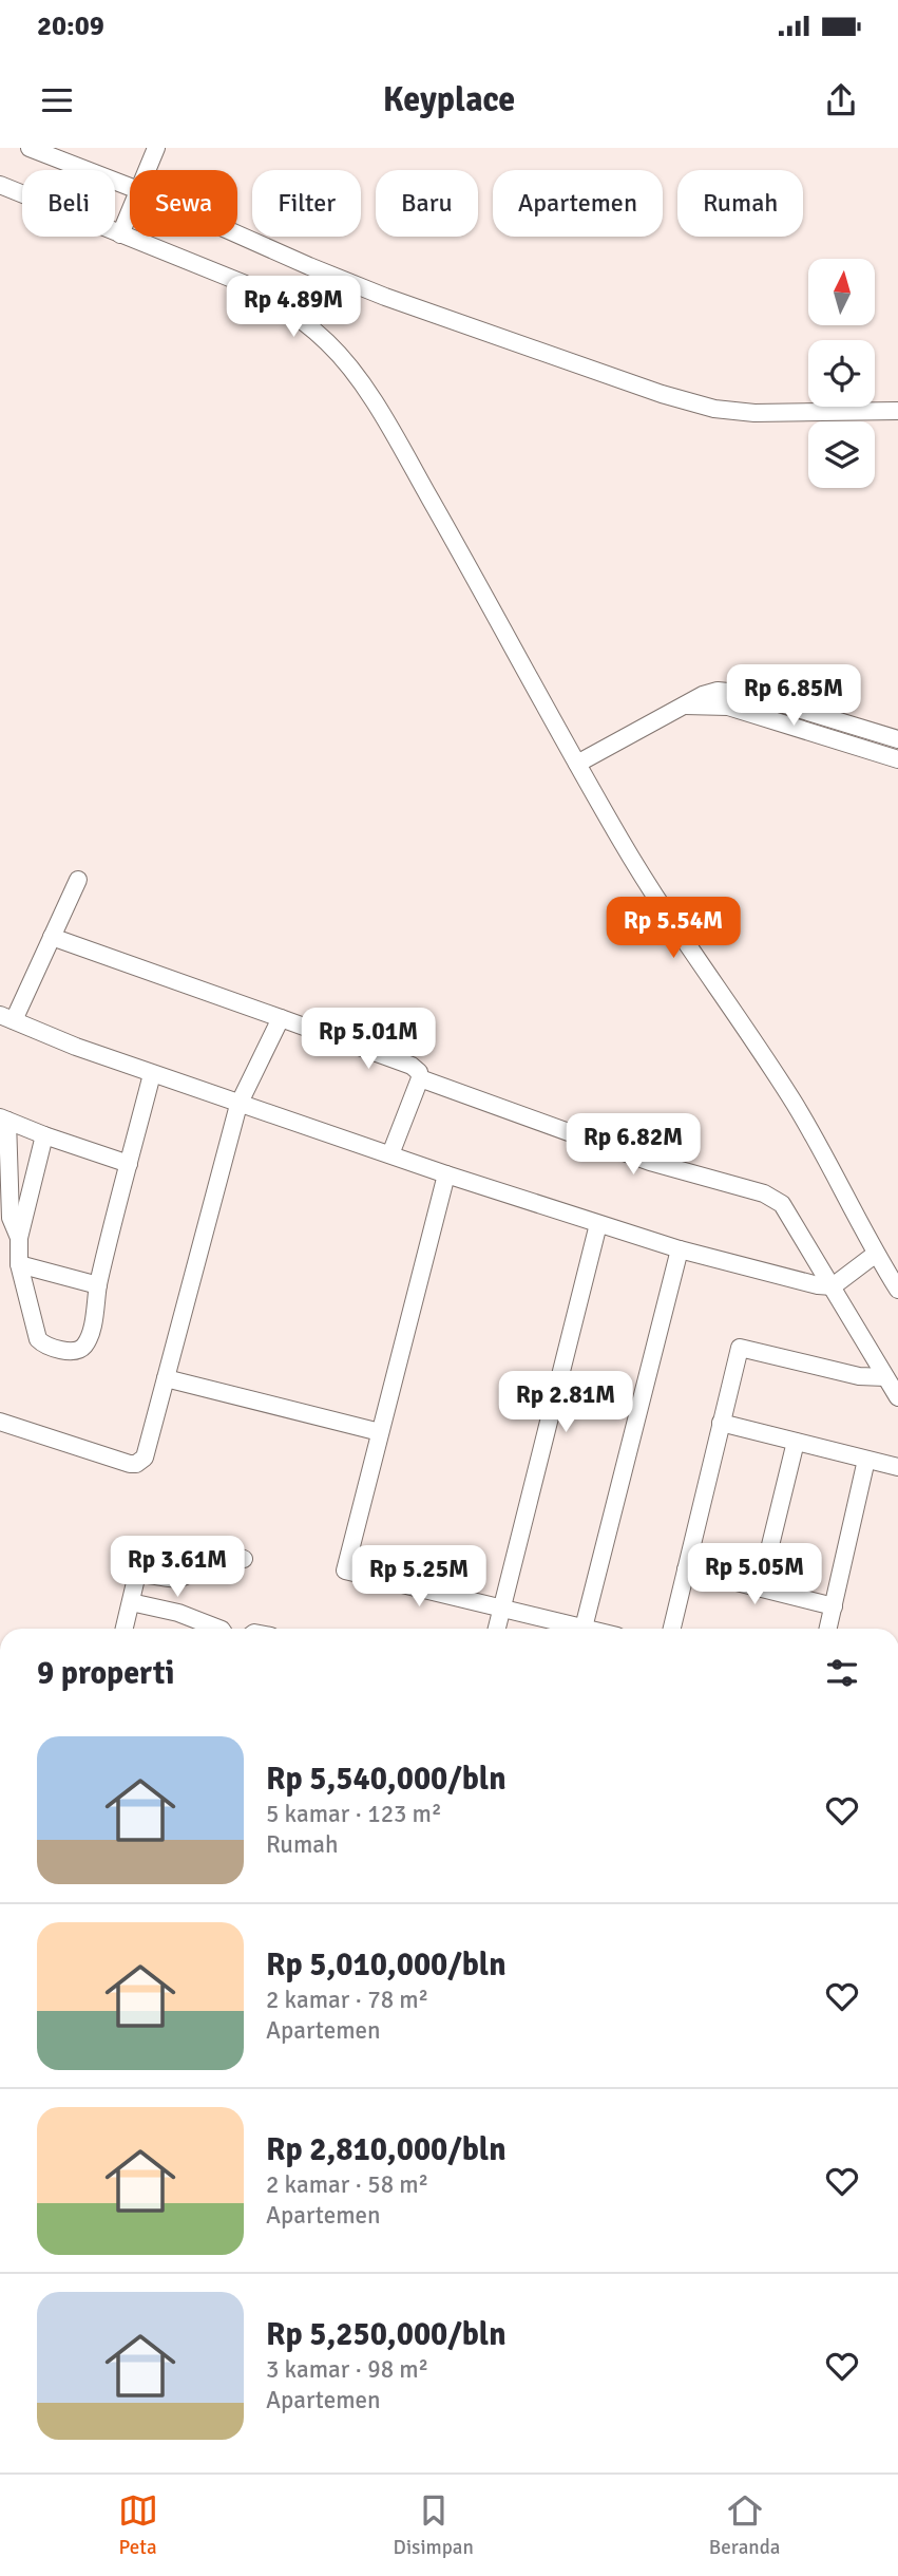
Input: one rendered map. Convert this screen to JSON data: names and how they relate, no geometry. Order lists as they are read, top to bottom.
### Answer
{
  "north": "top",
  "page": {
    "status": "20:09",
    "header": "Keyplace",
    "chip": [
      "Beli",
      "Sewa",
      "Filter",
      "Baru",
      "Apartemen",
      "Rumah"
    ],
    "price": [
      "Rp 4.89M",
      "Rp 6.85M",
      "Rp 5.54M",
      "Rp 5.01M",
      "Rp 6.82M",
      "Rp 2.81M",
      "Rp 3.61M",
      "Rp 5.05M",
      "Rp 5.25M"
    ],
    "heading": "9 properti",
    "list": [
      {
        "name": "Rp 5,540,000/bln",
        "note": "5 kamar · 123 m² · Rumah"
      },
      {
        "name": "Rp 5,010,000/bln",
        "note": "2 kamar · 78 m² · Apartemen"
      },
      {
        "name": "Rp 2,810,000/bln",
        "note": "2 kamar · 58 m² · Apartemen"
      },
      {
        "name": "Rp 5,250,000/bln",
        "note": "3 kamar · 98 m² · Apartemen"
      }
    ],
    "tabs": ["Peta", "Disimpan", "Beranda"]
  }
}
